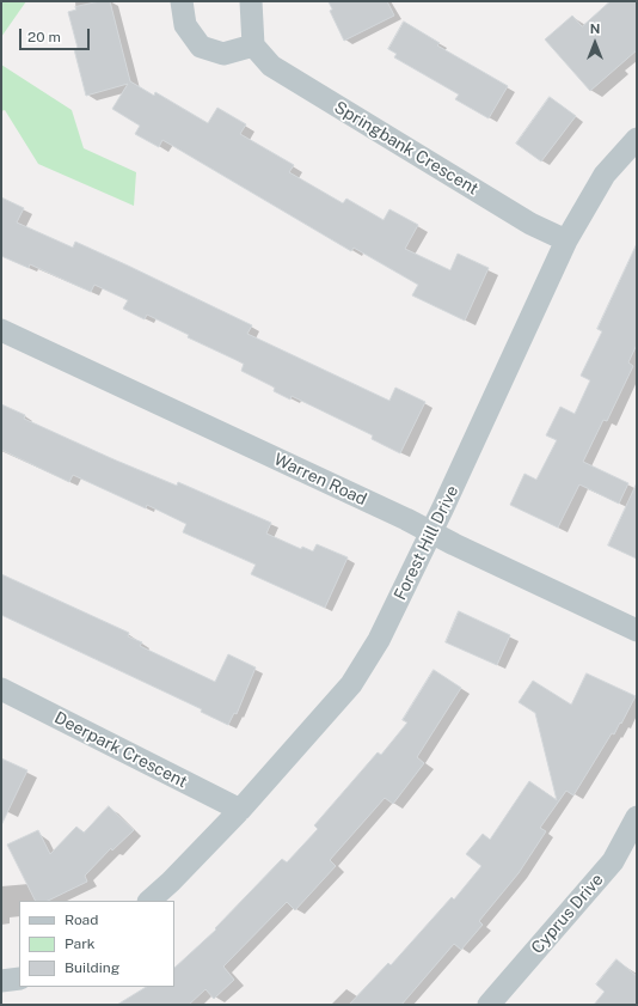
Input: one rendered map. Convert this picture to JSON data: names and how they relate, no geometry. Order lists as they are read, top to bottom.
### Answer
{
  "streets": {
    "street": [
      "Springbank Crescent",
      "Warren Road",
      "Forest Hill Drive",
      "Deerpark Crescent",
      "Cyprus Drive"
    ]
  },
  "crossings": [
    ["Springbank Crescent", "Forest Hill Drive"],
    ["Warren Road", "Forest Hill Drive"],
    ["Forest Hill Drive", "Deerpark Crescent"]
  ],
  "legend": ["Road", "Park", "Building"],
  "scale_bar": "20 m",
  "north": "top"
}
